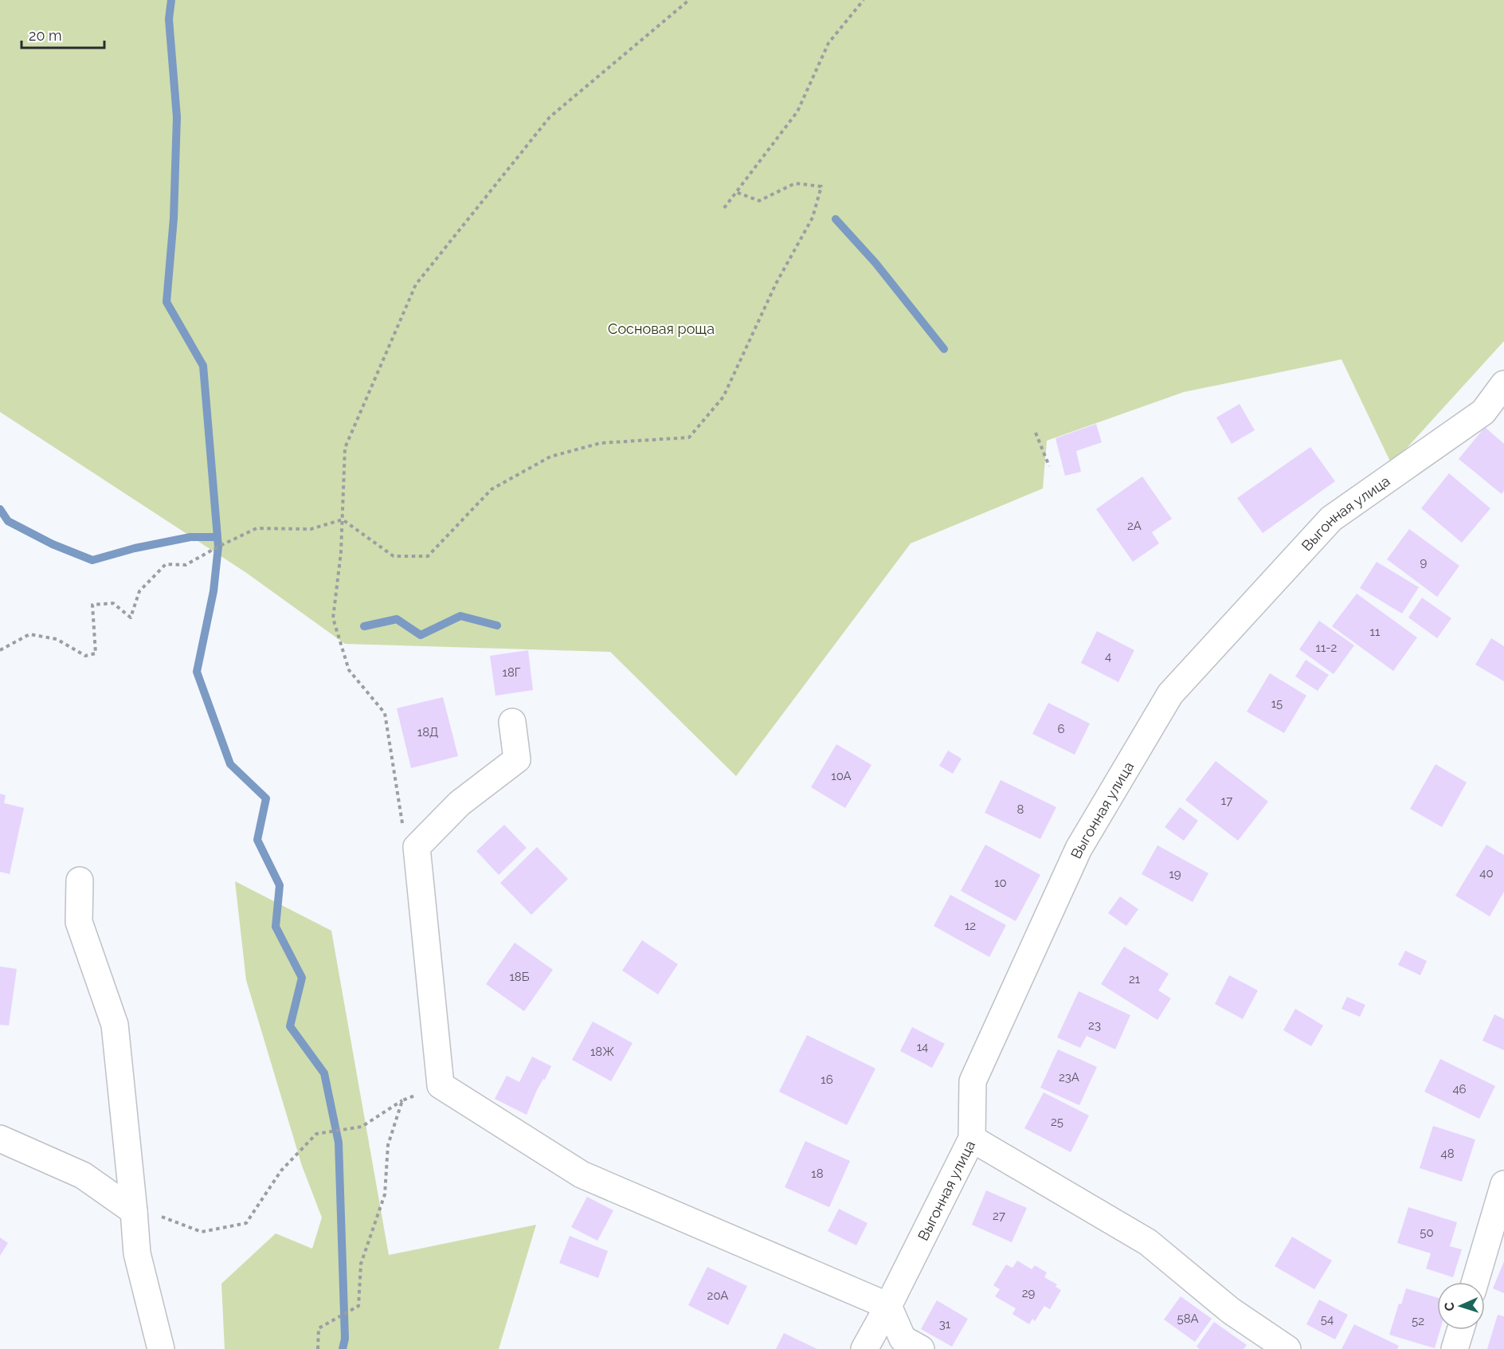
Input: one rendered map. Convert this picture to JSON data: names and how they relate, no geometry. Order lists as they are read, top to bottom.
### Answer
{
  "streets": {
    "street": ["Выгонная улица"]
  },
  "parks": ["Сосновая роща"],
  "house_numbers": [
    "2А",
    "9",
    "11",
    "11-2",
    "4",
    "18Г",
    "15",
    "6",
    "18Д",
    "10А",
    "17",
    "8",
    "40",
    "19",
    "10",
    "12",
    "18Б",
    "21",
    "23",
    "14",
    "18Ж",
    "23А",
    "16",
    "46",
    "25",
    "48",
    "18",
    "27",
    "50",
    "29",
    "20А",
    "58А",
    "54",
    "52",
    "31"
  ],
  "scale_bar": "20 m",
  "north": "left"
}
